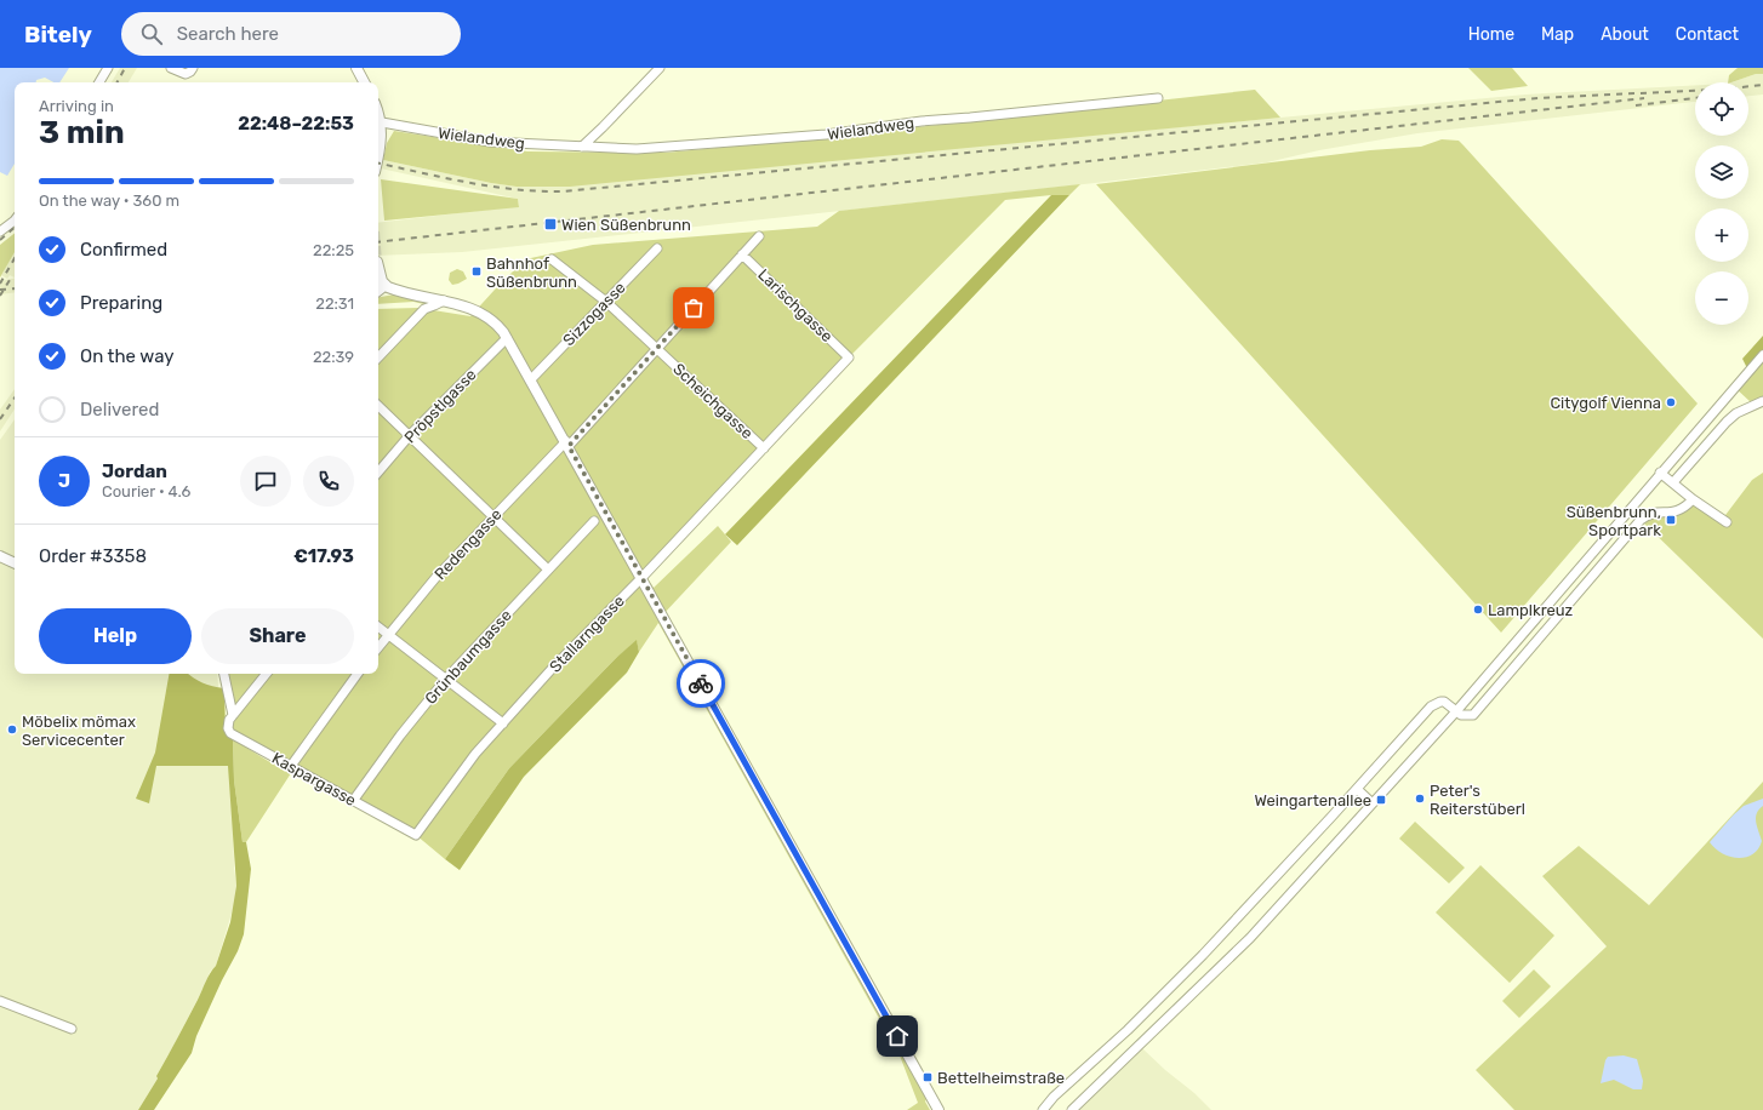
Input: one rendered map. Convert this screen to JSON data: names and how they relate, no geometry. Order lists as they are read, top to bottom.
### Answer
{
  "streets": {
    "street": [
      "Wielandweg",
      "Larischgasse",
      "Sizzogasse",
      "Scheichgasse",
      "Pröpstlgasse",
      "Redengasse",
      "Stallarngasse",
      "Grünbaumgasse",
      "Kaspargasse"
    ]
  },
  "crossings": [
    ["Larischgasse", "Redengasse"],
    ["Larischgasse", "Stallarngasse"],
    ["Sizzogasse", "Scheichgasse"],
    ["Scheichgasse", "Redengasse"],
    ["Scheichgasse", "Stallarngasse"],
    ["Stallarngasse", "Kaspargasse"],
    ["Grünbaumgasse", "Kaspargasse"]
  ],
  "places": {
    "transit": [
      "Wien Süßenbrunn",
      "Bahnhof Süßenbrunn",
      "Süßenbrunn, Sportpark",
      "Weingartenallee",
      "Bettelheimstraße"
    ],
    "other": [
      "Citygolf Vienna",
      "Lamplkreuz",
      "Möbelix mömax Servicecenter",
      "Peter's Reiterstüberl"
    ]
  },
  "page": {
    "header": "Bitely",
    "search": "Search here",
    "nav": [
      "Home",
      "Map",
      "About",
      "Contact"
    ],
    "map_buttons": ["+", "−"],
    "heading": ["3 min", "Arriving in", "22:48–22:53"],
    "panel": [
      "Jordan",
      "Courier · 4.6",
      "Order #3358",
      "€17.93"
    ],
    "bar": "On the way · 360 m",
    "list": [
      ["Confirmed", "22:25"],
      ["Preparing", "22:31"],
      ["On the way", "22:39"],
      "Delivered"
    ],
    "round": "J",
    "buttons": ["Help", "Share"]
  }
}
